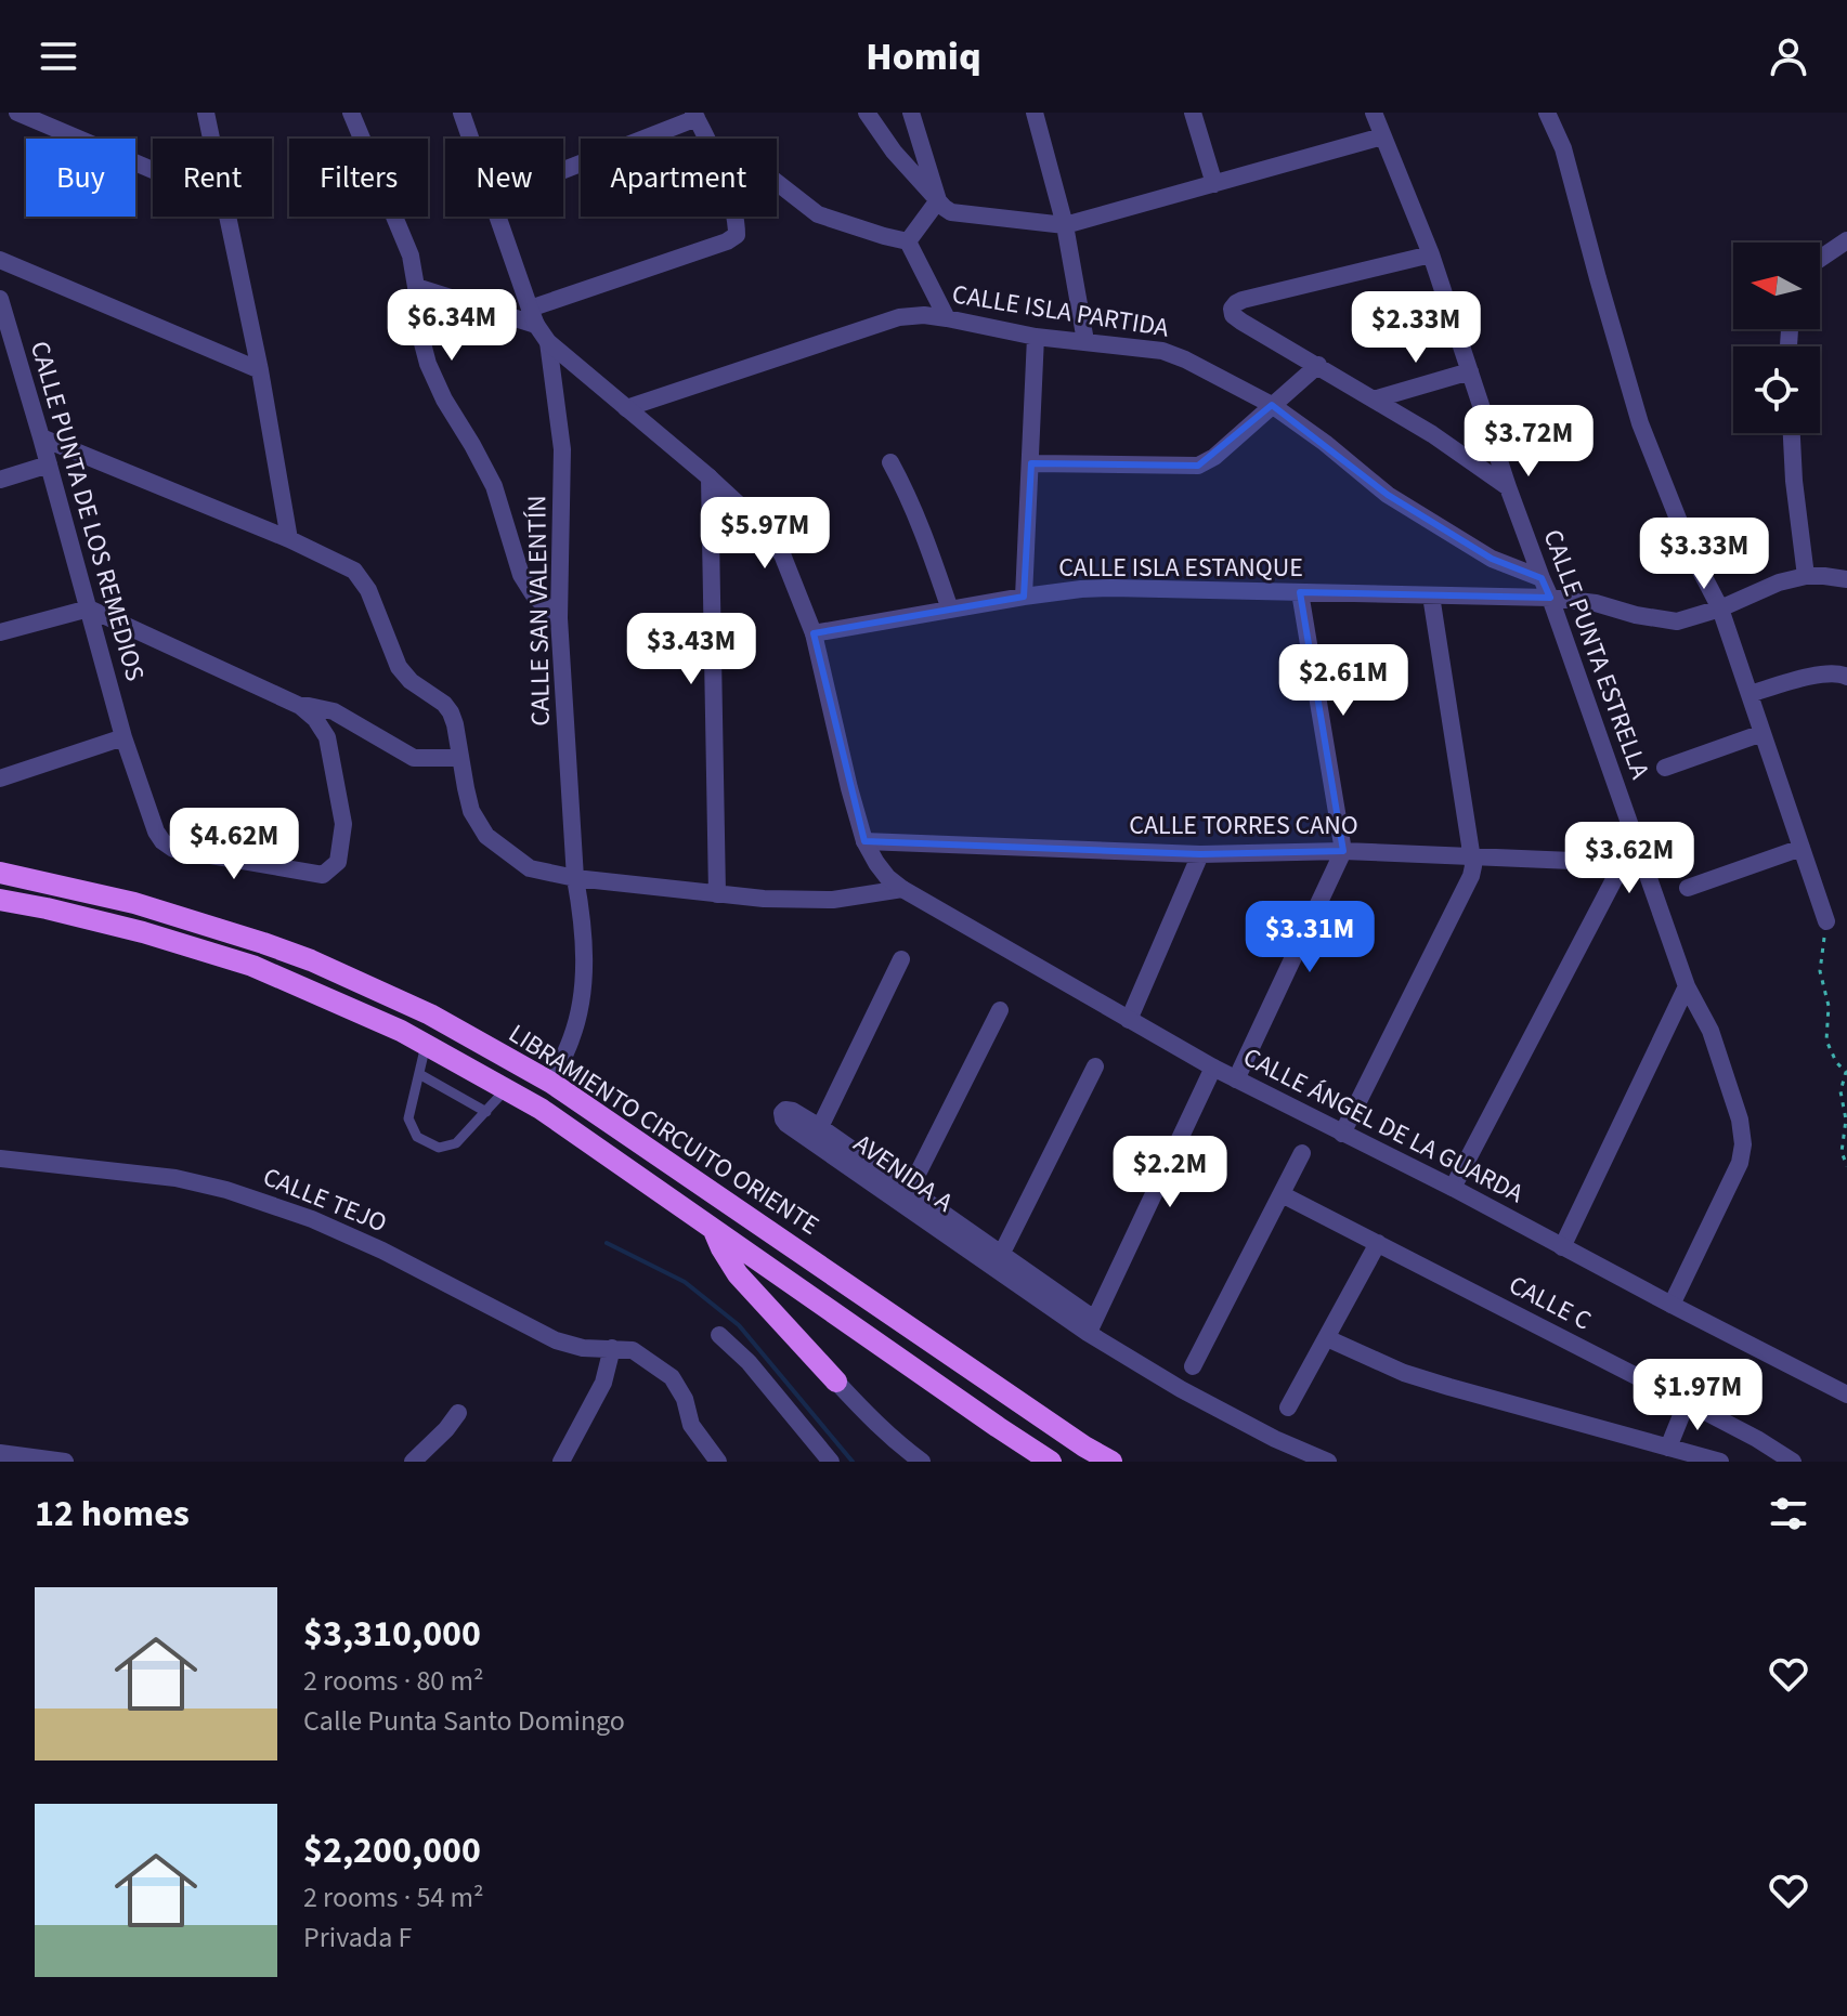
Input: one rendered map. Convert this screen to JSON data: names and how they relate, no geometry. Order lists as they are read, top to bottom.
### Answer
{
  "streets": {
    "main road": ["LIBRAMIENTO CIRCUITO ORIENTE"],
    "street": [
      "CALLE ISLA PARTIDA",
      "CALLE PUNTA DE LOS REMEDIOS",
      "CALLE ISLA ESTANQUE",
      "CALLE SAN VALENTÍN",
      "CALLE PUNTA ESTRELLA",
      "CALLE TORRES CANO",
      "CALLE ÁNGEL DE LA GUARDA",
      "AVENIDA A",
      "CALLE TEJO",
      "CALLE C"
    ]
  },
  "crossings": [
    ["CALLE ISLA PARTIDA", "CALLE PUNTA ESTRELLA"],
    ["CALLE ISLA PARTIDA", "CALLE ÁNGEL DE LA GUARDA"],
    ["CALLE ISLA ESTANQUE", "CALLE PUNTA ESTRELLA"],
    ["CALLE ISLA ESTANQUE", "CALLE ÁNGEL DE LA GUARDA"],
    ["CALLE SAN VALENTÍN", "CALLE ÁNGEL DE LA GUARDA"],
    ["CALLE SAN VALENTÍN", "LIBRAMIENTO CIRCUITO ORIENTE"],
    ["CALLE PUNTA ESTRELLA", "CALLE TORRES CANO"],
    ["CALLE PUNTA ESTRELLA", "CALLE ÁNGEL DE LA GUARDA"],
    ["CALLE TORRES CANO", "CALLE ÁNGEL DE LA GUARDA"]
  ],
  "north": "left",
  "page": {
    "header": "Homiq",
    "chip": [
      "Buy",
      "Rent",
      "Filters",
      "New",
      "Apartment"
    ],
    "price": [
      "$6.34M",
      "$2.33M",
      "$3.72M",
      "$5.97M",
      "$3.33M",
      "$3.43M",
      "$2.61M",
      "$4.62M",
      "$3.62M",
      "$3.31M",
      "$2.2M",
      "$1.97M"
    ],
    "heading": "12 homes",
    "list": [
      {
        "name": "$3,310,000",
        "note": "2 rooms · 80 m² · Calle Punta Santo Domingo"
      },
      {
        "name": "$2,200,000",
        "note": "2 rooms · 54 m² · Privada F"
      }
    ]
  }
}
